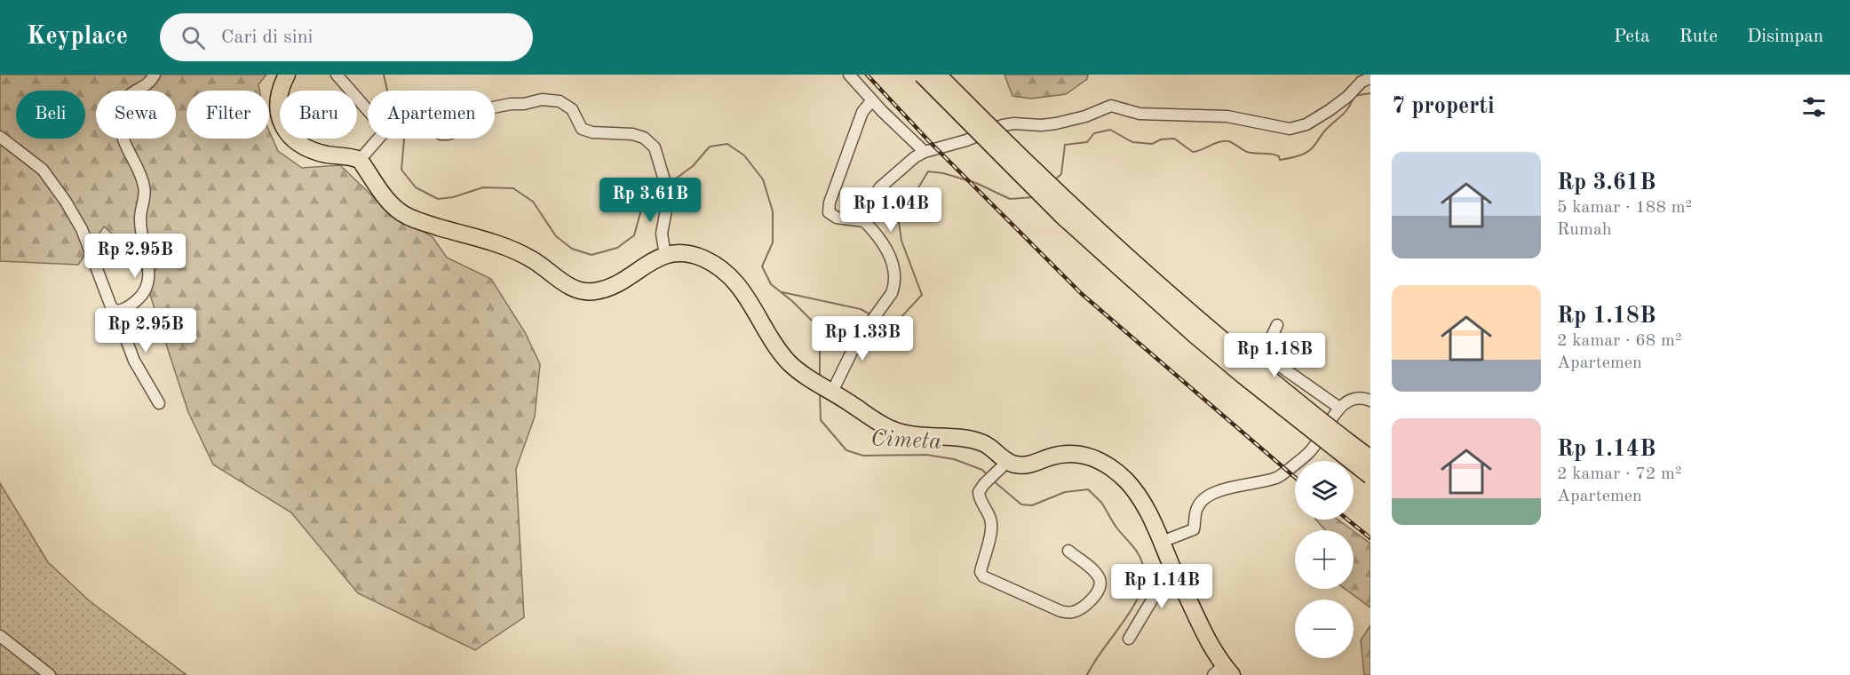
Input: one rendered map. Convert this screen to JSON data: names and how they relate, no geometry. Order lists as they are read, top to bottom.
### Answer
{
  "water": ["Cimeta"],
  "page": {
    "header": "Keyplace",
    "search": "Cari di sini",
    "nav": ["Peta", "Rute", "Disimpan"],
    "heading": "7 properti",
    "chip": [
      "Beli",
      "Sewa",
      "Filter",
      "Baru",
      "Apartemen"
    ],
    "list": [
      {
        "name": "Rp 3.61B",
        "note": "5 kamar · 188 m² · Rumah"
      },
      {
        "name": "Rp 1.18B",
        "note": "2 kamar · 68 m² · Apartemen"
      },
      {
        "name": "Rp 1.14B",
        "note": "2 kamar · 72 m² · Apartemen"
      }
    ],
    "price": [
      "Rp 3.61B",
      "Rp 1.04B",
      "Rp 2.95B",
      "Rp 2.95B",
      "Rp 1.33B",
      "Rp 1.18B",
      "Rp 1.14B"
    ],
    "map_buttons": ["+", "−"]
  }
}
